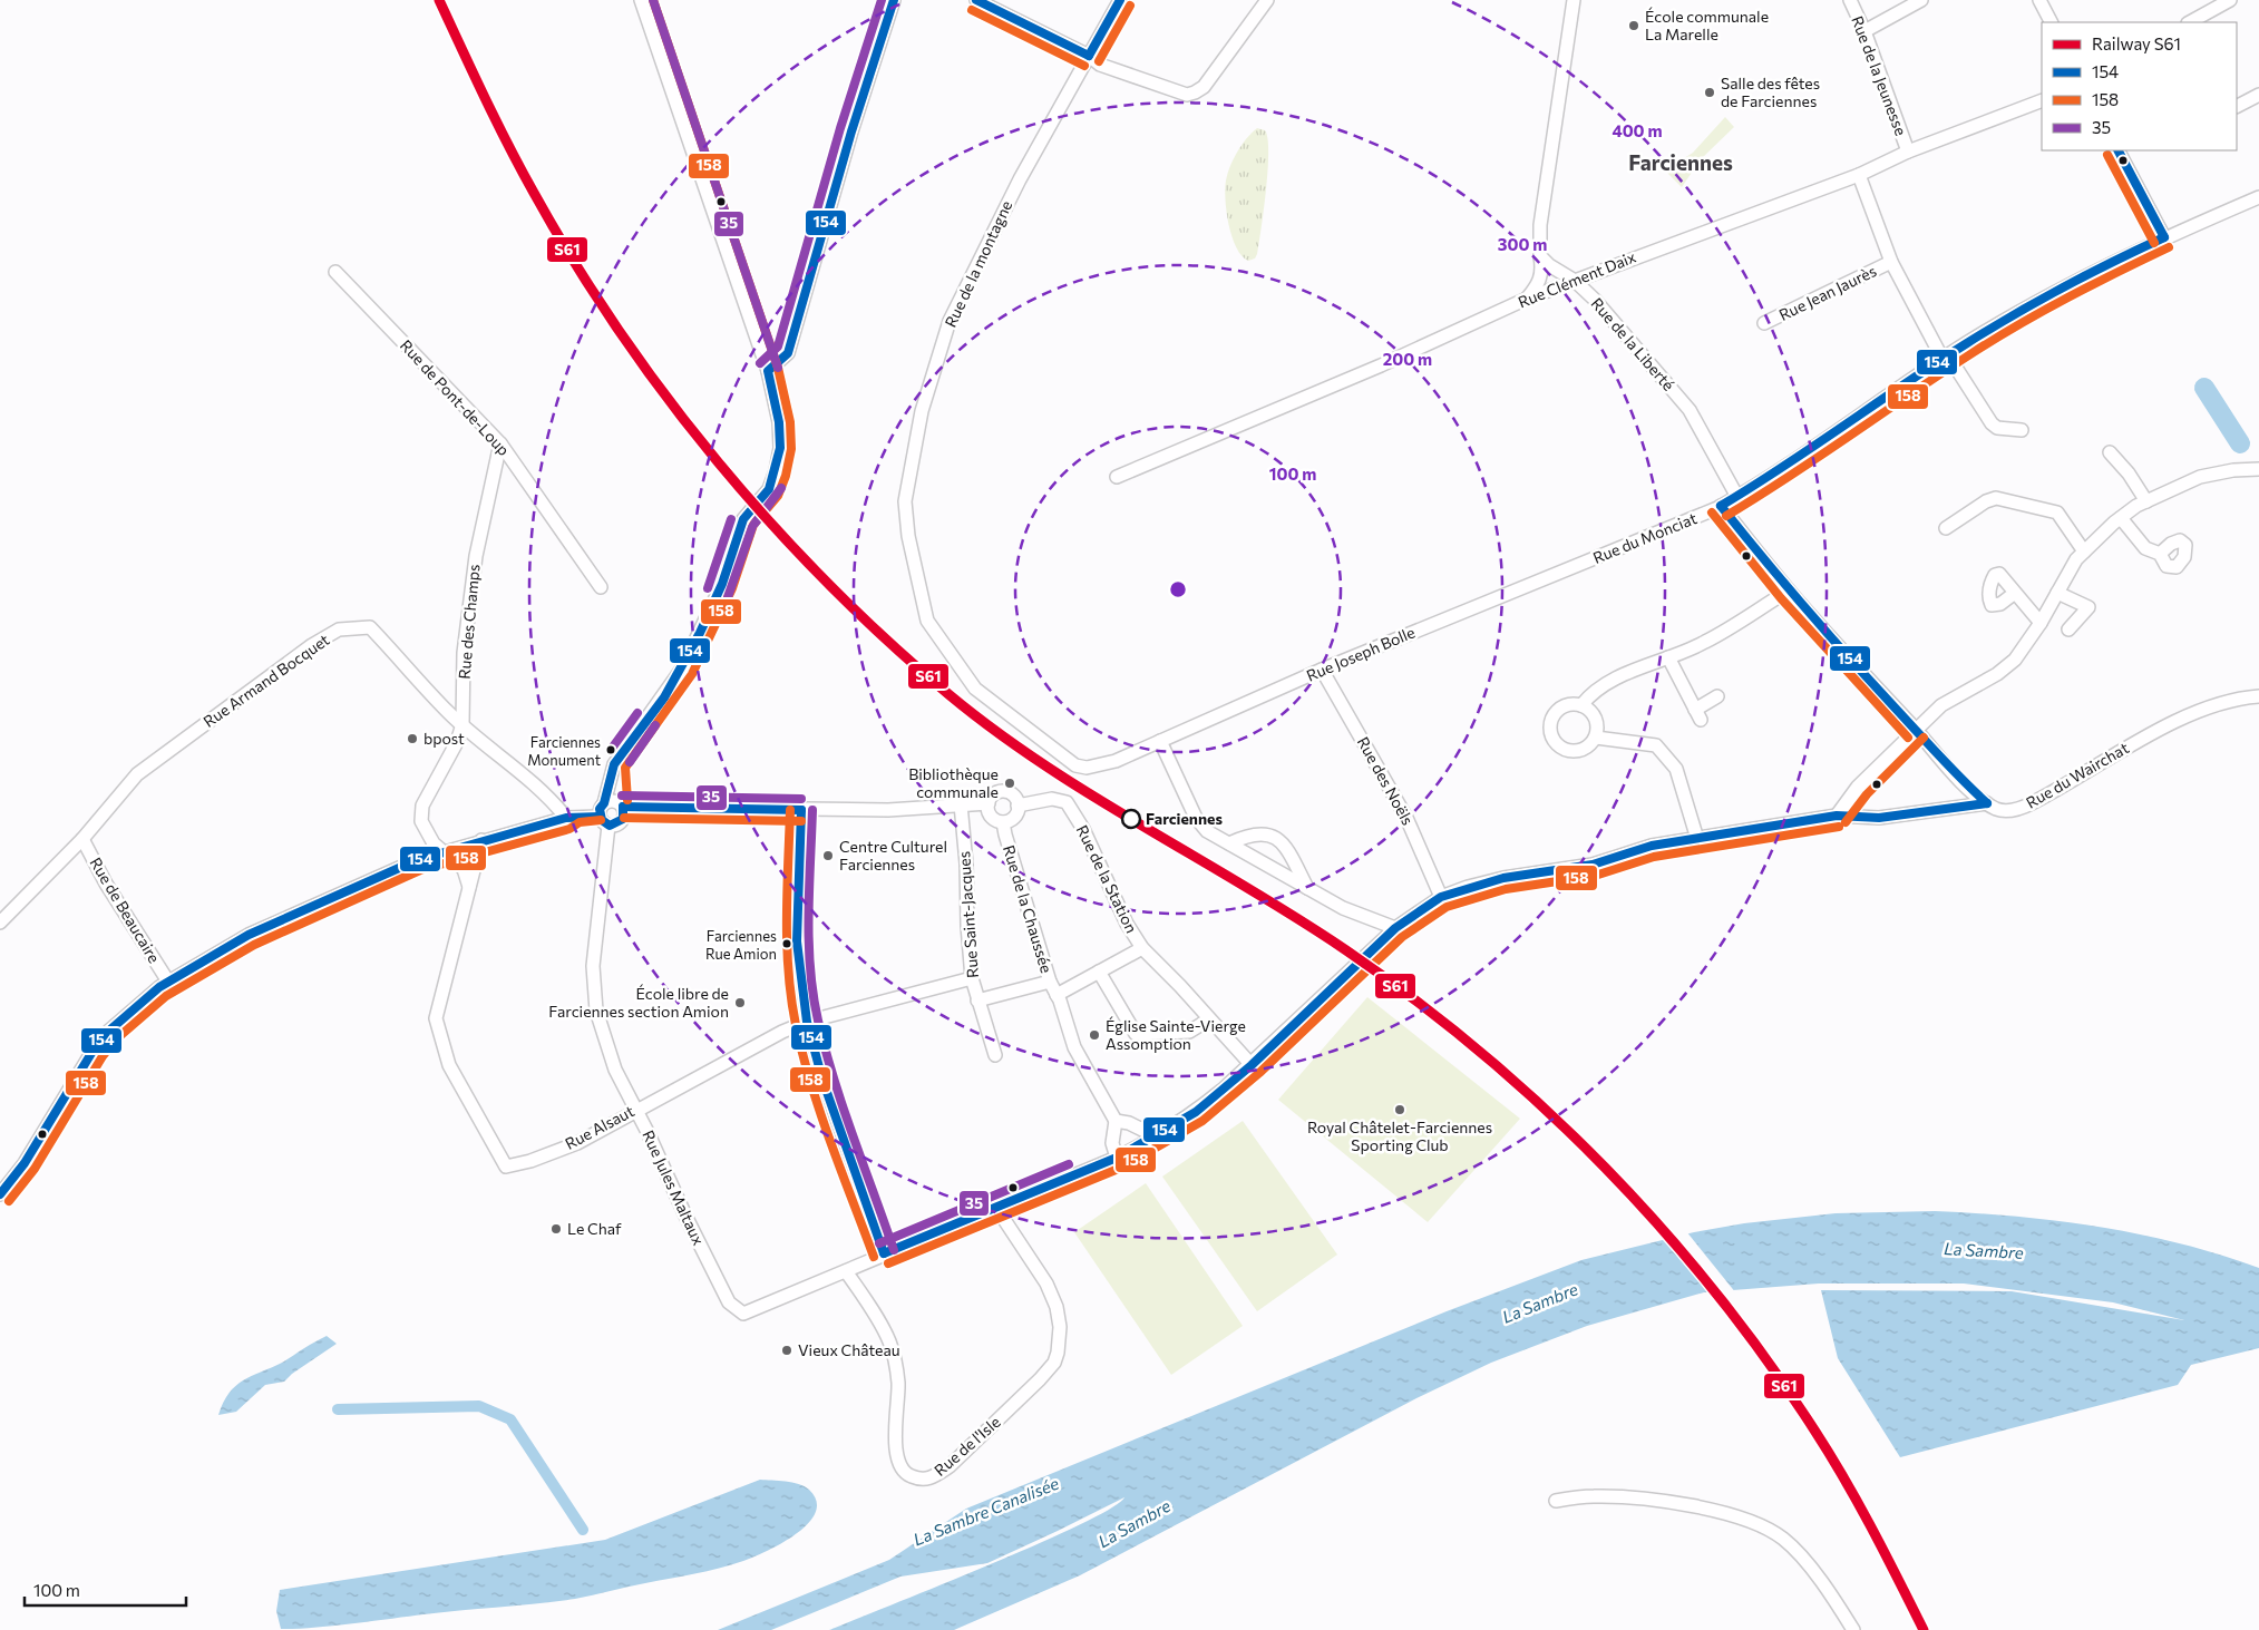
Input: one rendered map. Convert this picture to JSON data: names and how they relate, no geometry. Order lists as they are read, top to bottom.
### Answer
{
  "streets": {
    "street": [
      "Rue de la Jeunesse",
      "Rue de la montagne",
      "Rue Clément Daix",
      "Rue Jean Jaurès",
      "Rue de la Liberté",
      "Rue de Pont-de-Loup",
      "Rue du Monciat",
      "Rue des Champs",
      "Rue Joseph Bolle",
      "Rue Armand Bocquet",
      "Rue du Wairchat",
      "Rue des Noëls",
      "Rue de la Station",
      "Rue de la Chaussée",
      "Rue de Beaucaire",
      "Rue Saint-Jacques",
      "Rue Alsaut",
      "Rue Jules Maltaux",
      "Rue de l'Isle"
    ]
  },
  "crossings": [
    ["Rue de la Jeunesse", "Rue Clément Daix"],
    ["Rue de la montagne", "Rue Joseph Bolle"],
    ["Rue Clément Daix", "Rue Jean Jaurès"],
    ["Rue Clément Daix", "Rue de la Liberté"],
    ["Rue Jean Jaurès", "Rue du Monciat"],
    ["Rue de la Liberté", "Rue du Monciat"],
    ["Rue de Pont-de-Loup", "Rue des Champs"],
    ["Rue du Monciat", "Rue Joseph Bolle"],
    ["Rue du Monciat", "Rue du Wairchat"],
    ["Rue des Champs", "Rue Armand Bocquet"],
    ["Rue Joseph Bolle", "Rue des Noëls"],
    ["Rue Armand Bocquet", "Rue de Beaucaire"],
    ["Rue de la Station", "Rue de la Chaussée"],
    ["Rue Saint-Jacques", "Rue Alsaut"],
    ["Rue Alsaut", "Rue Jules Maltaux"],
    ["Rue Jules Maltaux", "Rue de l'Isle"]
  ],
  "districts": ["Farciennes"],
  "water": ["La Sambre", "La Sambre Canalisée"],
  "places": [
    "École communale La Marelle",
    "Salle des fêtes de Farciennes",
    "bpost",
    "Farciennes Monument",
    "Bibliothèque communale",
    "Farciennes",
    "Centre Culturel Farciennes",
    "Farciennes Rue Amion",
    "École libre de Farciennes section Amion",
    "Église Sainte-Vierge Assomption",
    "Royal Châtelet-Farciennes Sporting Club",
    "Le Chaf",
    "Vieux Château"
  ],
  "lines": [
    "rail line S61",
    "transit line 154",
    "transit line 158",
    "transit line 35"
  ],
  "legend": [
    "Railway S61",
    "154",
    "158",
    "35"
  ],
  "scale_bar": "100 m",
  "rings": [
    "400 m",
    "300 m",
    "200 m",
    "100 m"
  ]
}
